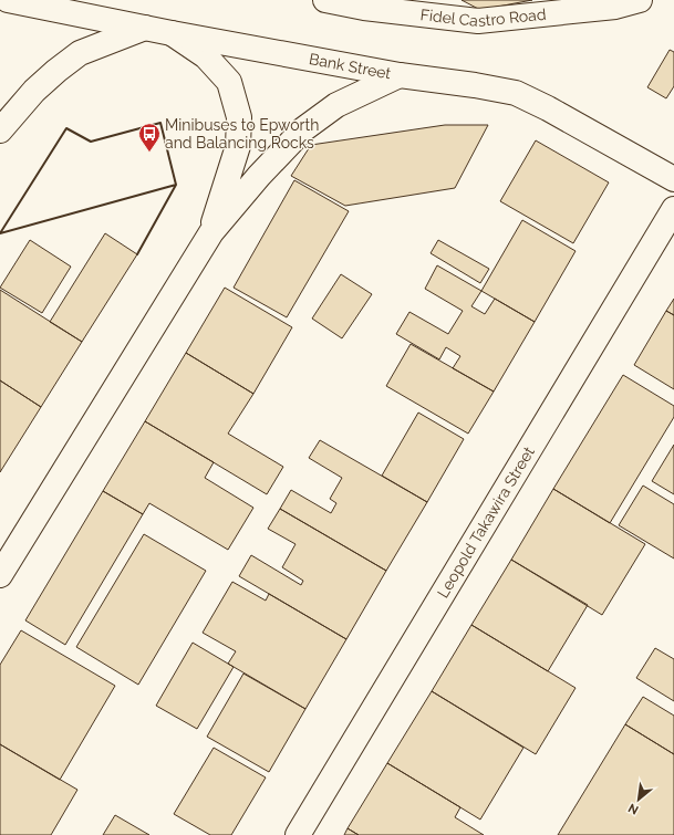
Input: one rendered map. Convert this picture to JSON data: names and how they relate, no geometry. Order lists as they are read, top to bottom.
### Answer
{
  "streets": {
    "street": ["Fidel Castro Road", "Bank Street", "Leopold Takawira Street"]
  },
  "places": {
    "bus stop": ["Minibuses to Epworth and Balancing Rocks"]
  },
  "north": "bottom left"
}
